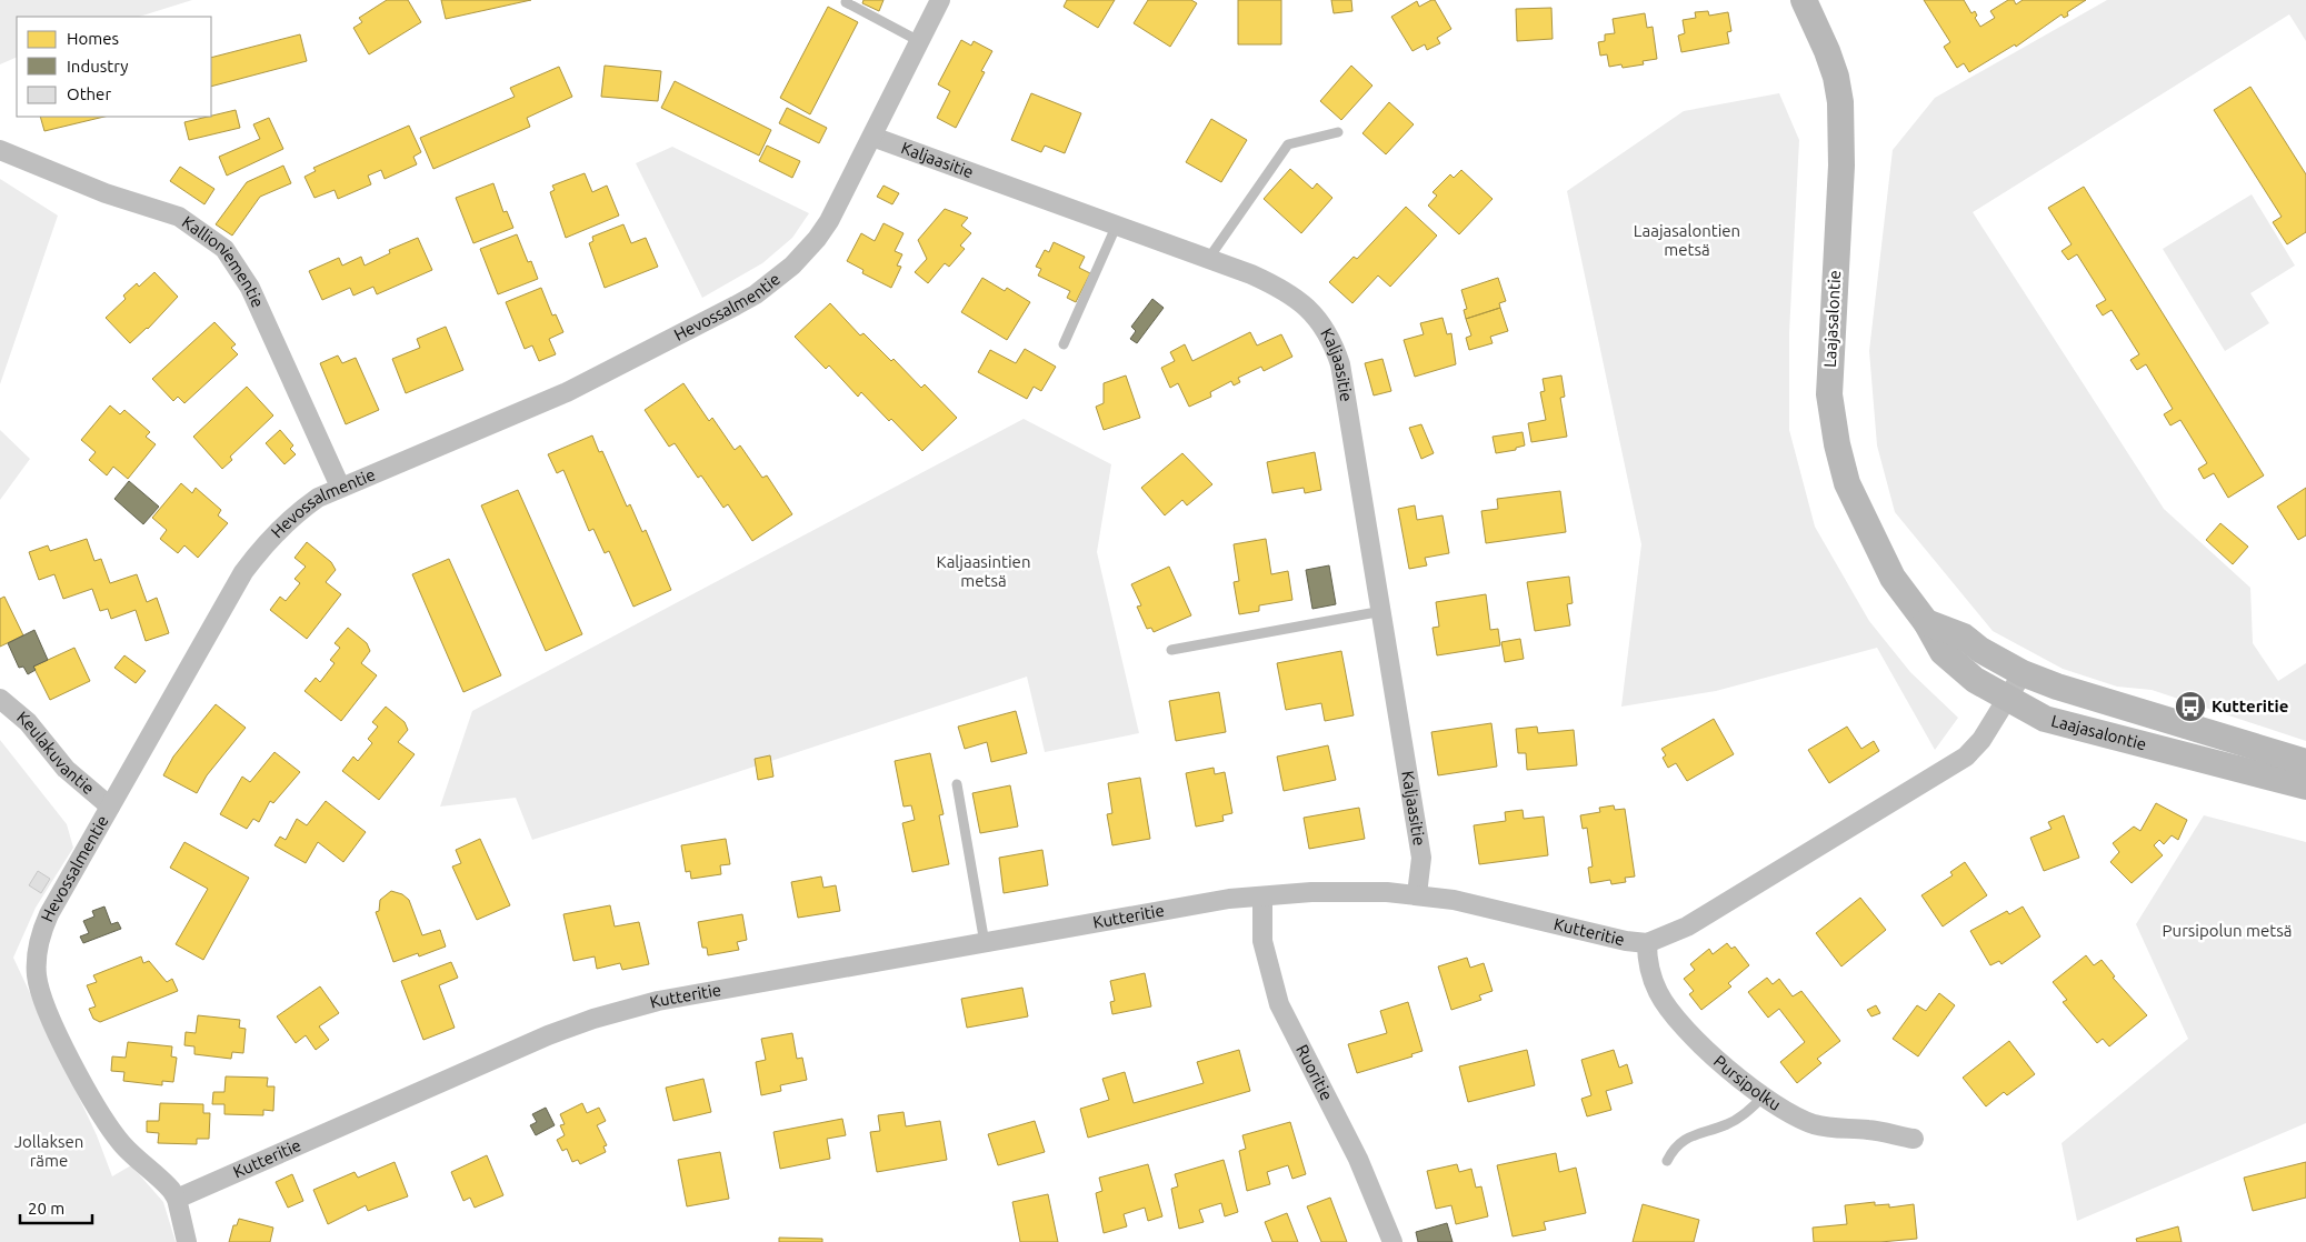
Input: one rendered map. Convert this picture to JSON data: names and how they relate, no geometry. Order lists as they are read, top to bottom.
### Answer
{
  "streets": {
    "main road": ["Laajasalontie"],
    "street": [
      "Kaljaasitie",
      "Kallioniementie",
      "Hevossalmentie",
      "Keulakuvantie",
      "Kutteritie",
      "Ruoritie",
      "Pursipolku"
    ]
  },
  "crossings": [
    ["Kaljaasitie", "Hevossalmentie"],
    ["Kaljaasitie", "Kutteritie"],
    ["Kallioniementie", "Hevossalmentie"],
    ["Hevossalmentie", "Keulakuvantie"],
    ["Hevossalmentie", "Kutteritie"],
    ["Laajasalontie", "Kutteritie"],
    ["Kutteritie", "Ruoritie"],
    ["Kutteritie", "Pursipolku"]
  ],
  "parks": [
    "Laajasalontien metsä",
    "Kaljaasintien metsä",
    "Pursipolun metsä",
    "Jollaksen räme"
  ],
  "places": {
    "bus stop": ["Kutteritie"]
  },
  "legend": ["Homes", "Industry", "Other"],
  "scale_bar": "20 m"
}
